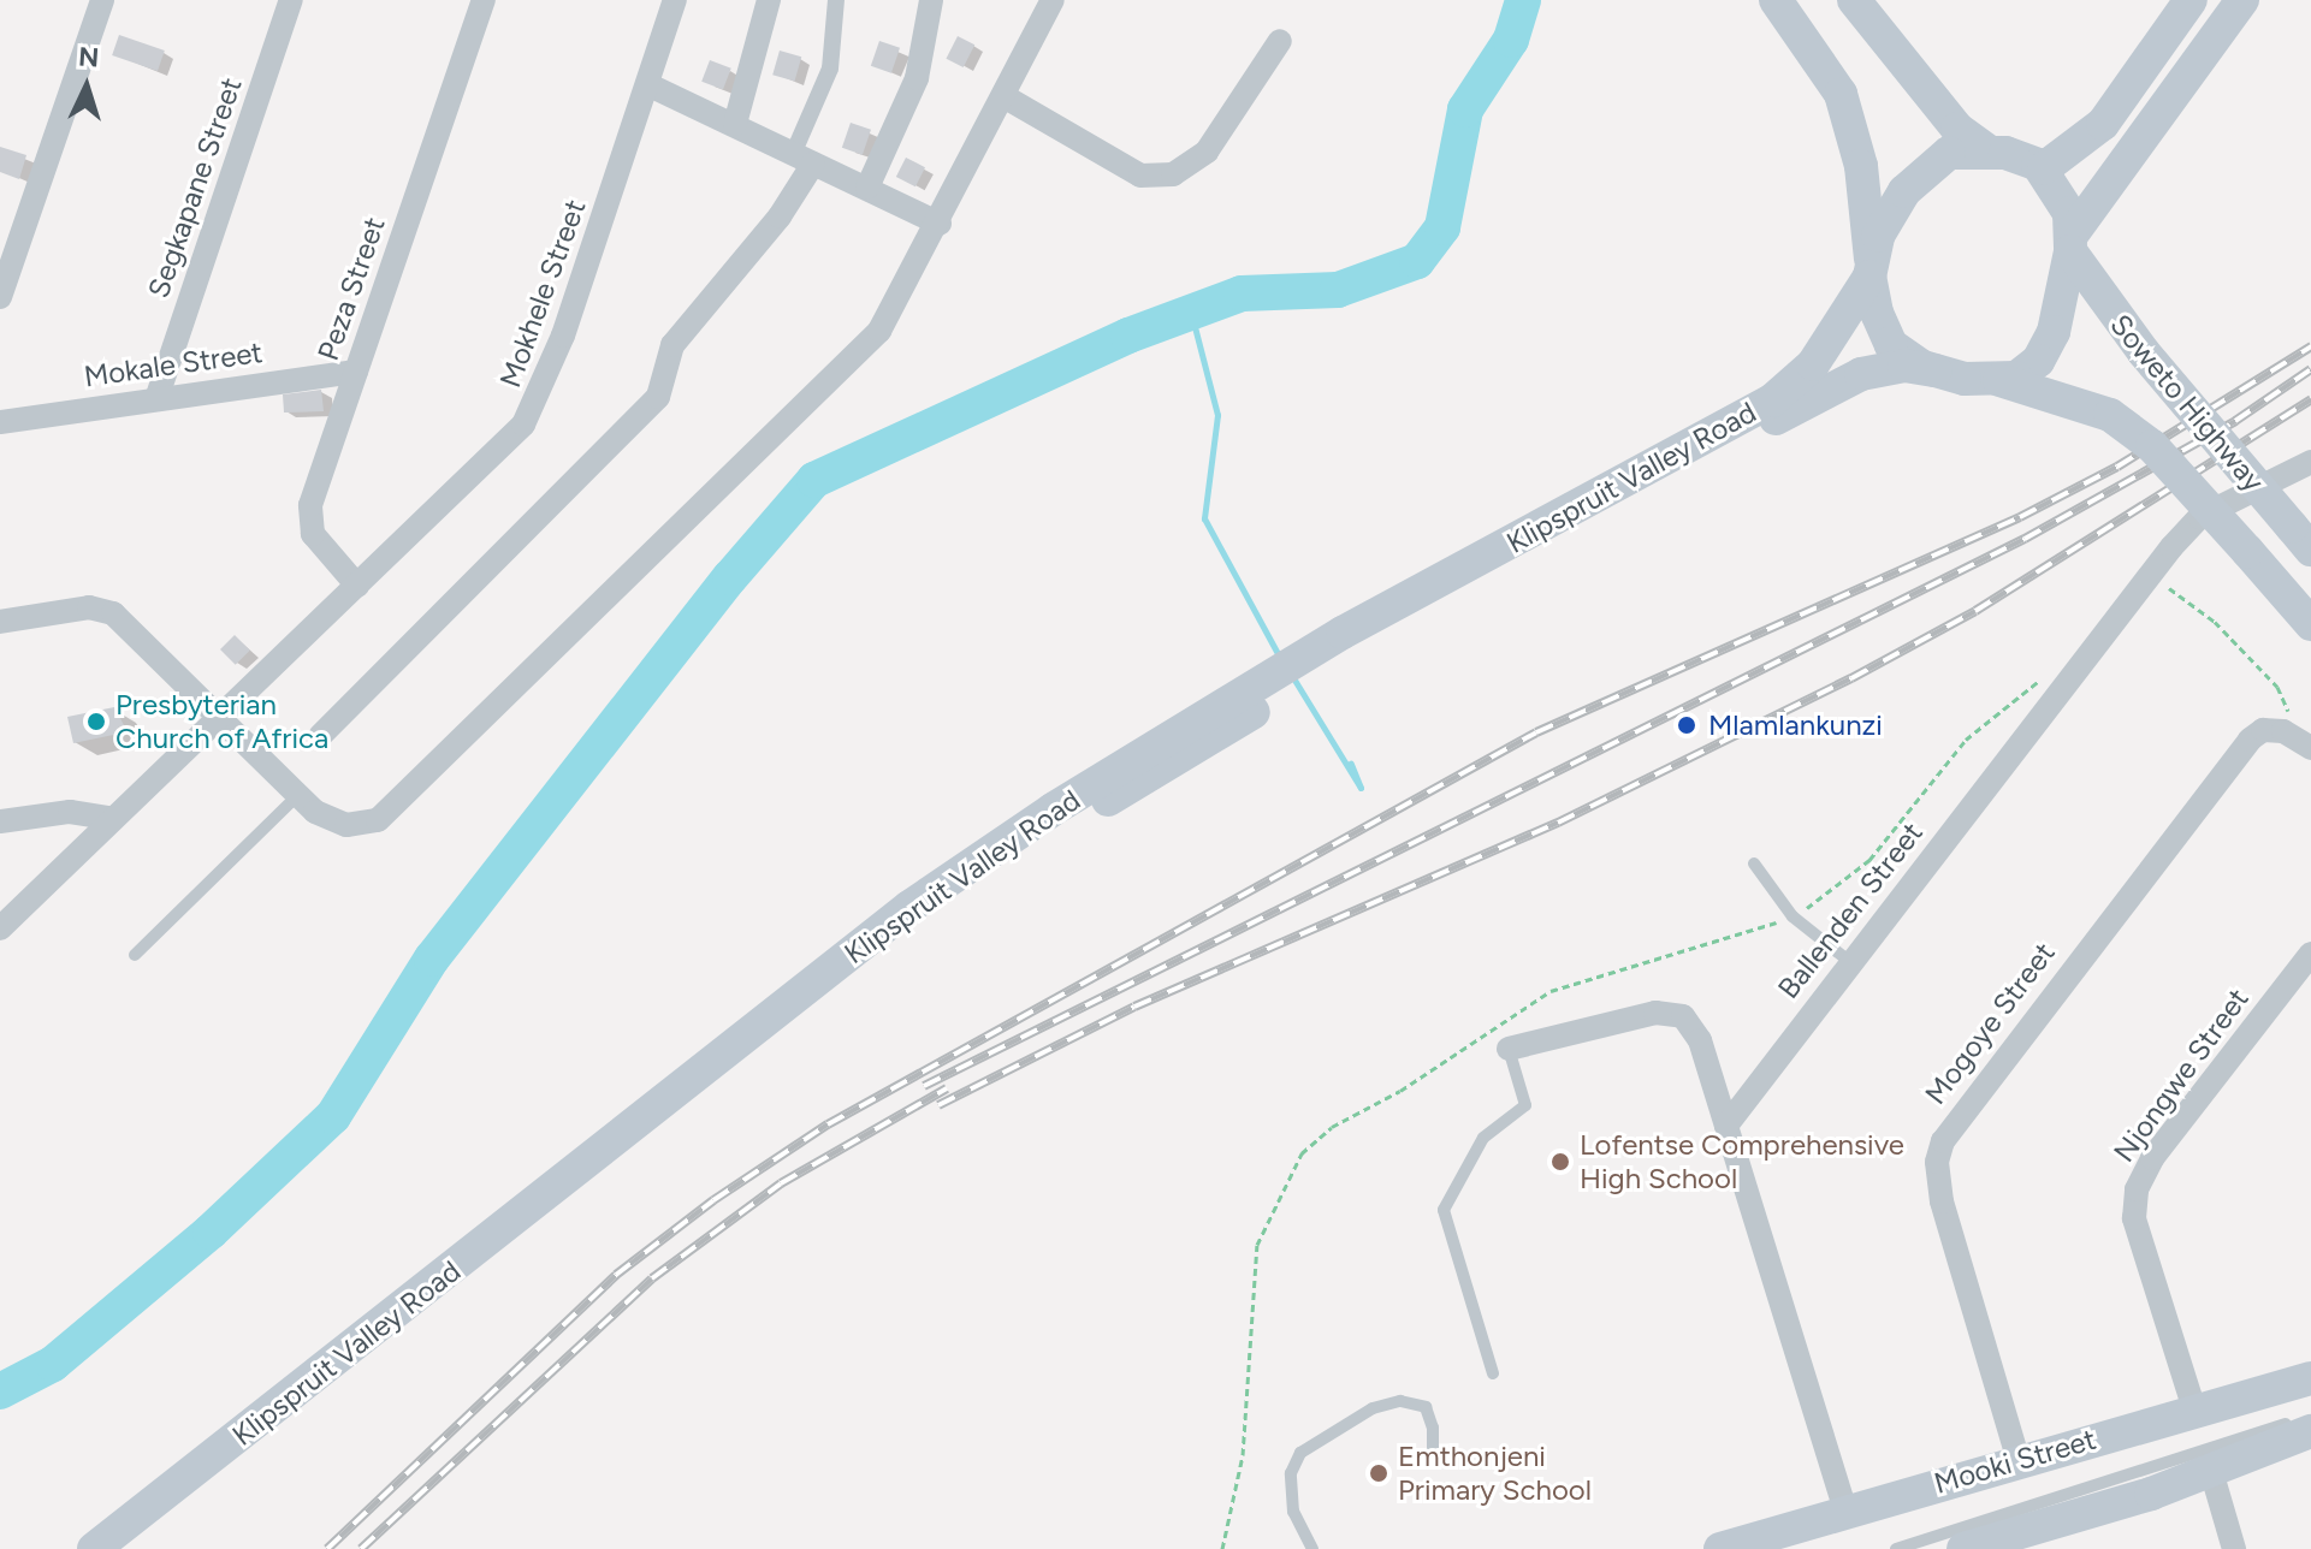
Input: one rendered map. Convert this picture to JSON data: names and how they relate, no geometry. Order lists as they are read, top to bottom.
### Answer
{
  "streets": {
    "main road": ["Soweto Highway", "Klipspruit Valley Road", "Mooki Street"],
    "street": [
      "Segkapane Street",
      "Peza Street",
      "Mokhele Street",
      "Mokale Street",
      "Ballenden Street",
      "Mogoye Street",
      "Njongwe Street"
    ]
  },
  "crossings": [
    ["Segkapane Street", "Mokale Street"],
    ["Peza Street", "Mokhele Street"],
    ["Peza Street", "Mokale Street"],
    ["Soweto Highway", "Klipspruit Valley Road"],
    ["Mogoye Street", "Mooki Street"],
    ["Njongwe Street", "Mooki Street"]
  ],
  "places": [
    "Presbyterian Church of Africa",
    "Mlamlankunzi",
    "Lofentse Comprehensive High School",
    "Emthonjeni Primary School"
  ],
  "north": "top"
}
